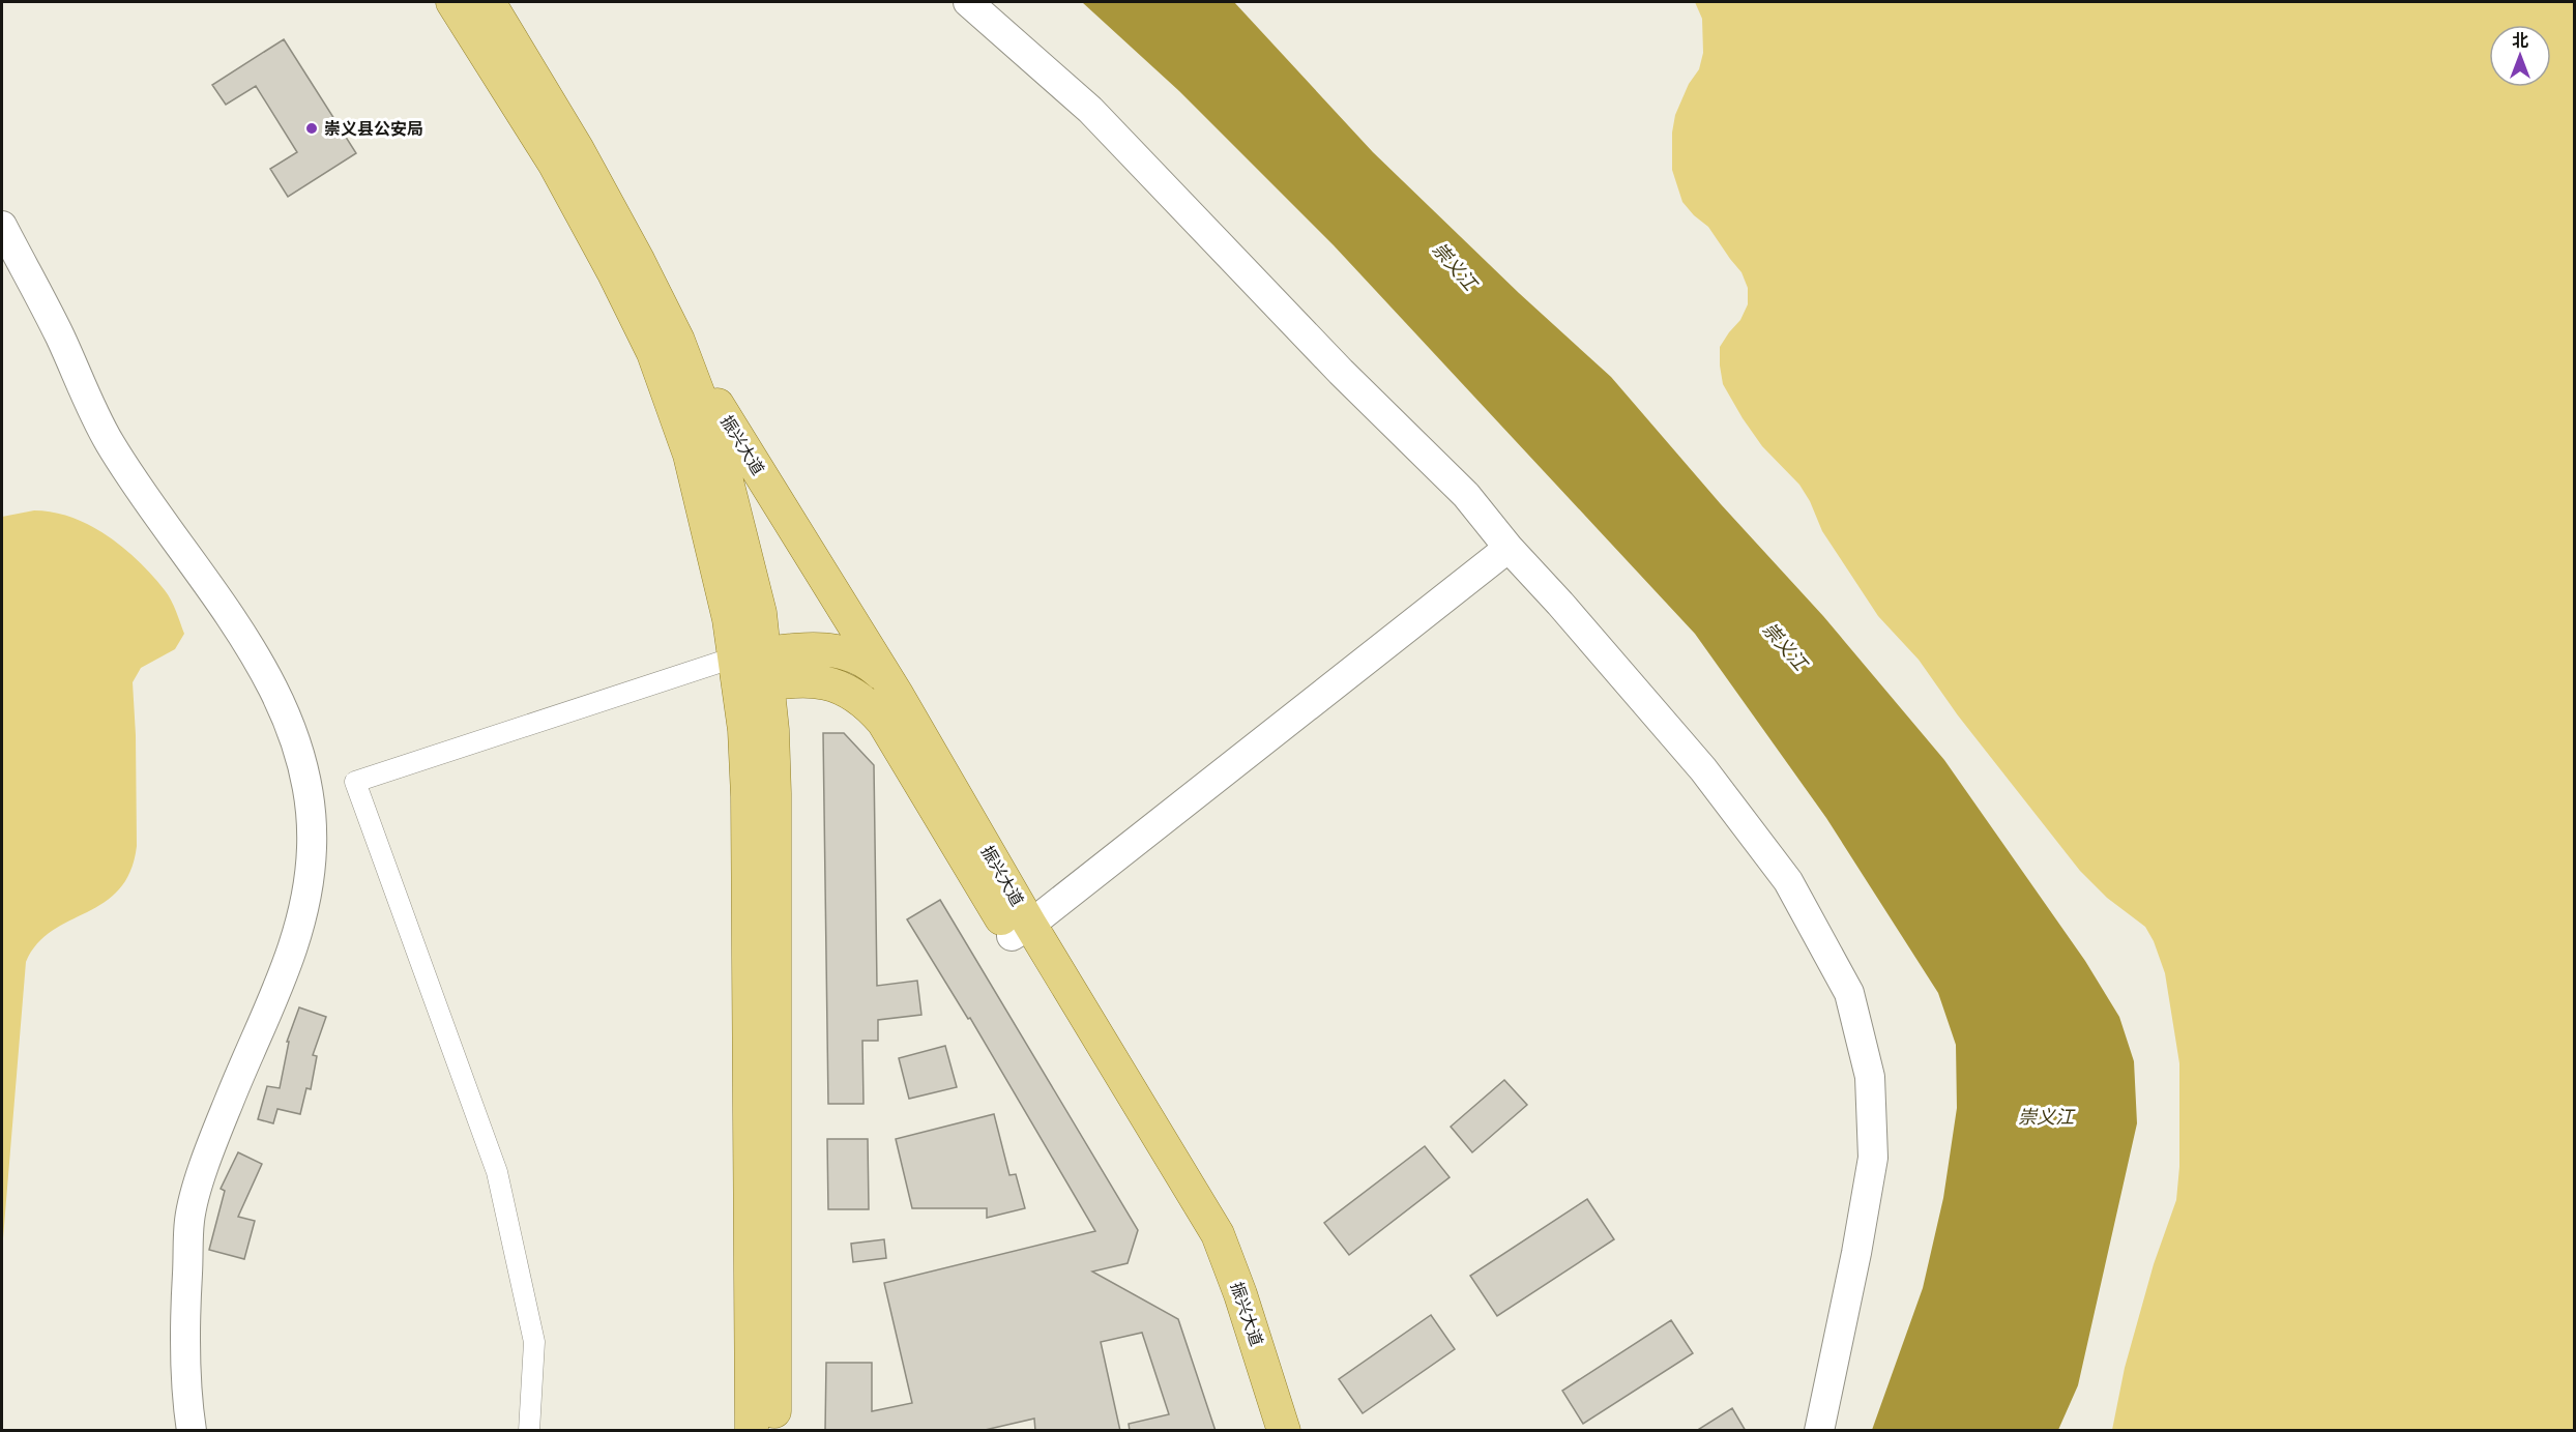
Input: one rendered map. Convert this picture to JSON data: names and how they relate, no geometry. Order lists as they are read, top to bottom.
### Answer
{
  "streets": {
    "main road": ["振兴大道"]
  },
  "water": ["崇义江"],
  "places": ["崇义县公安局"],
  "north": "top"
}
